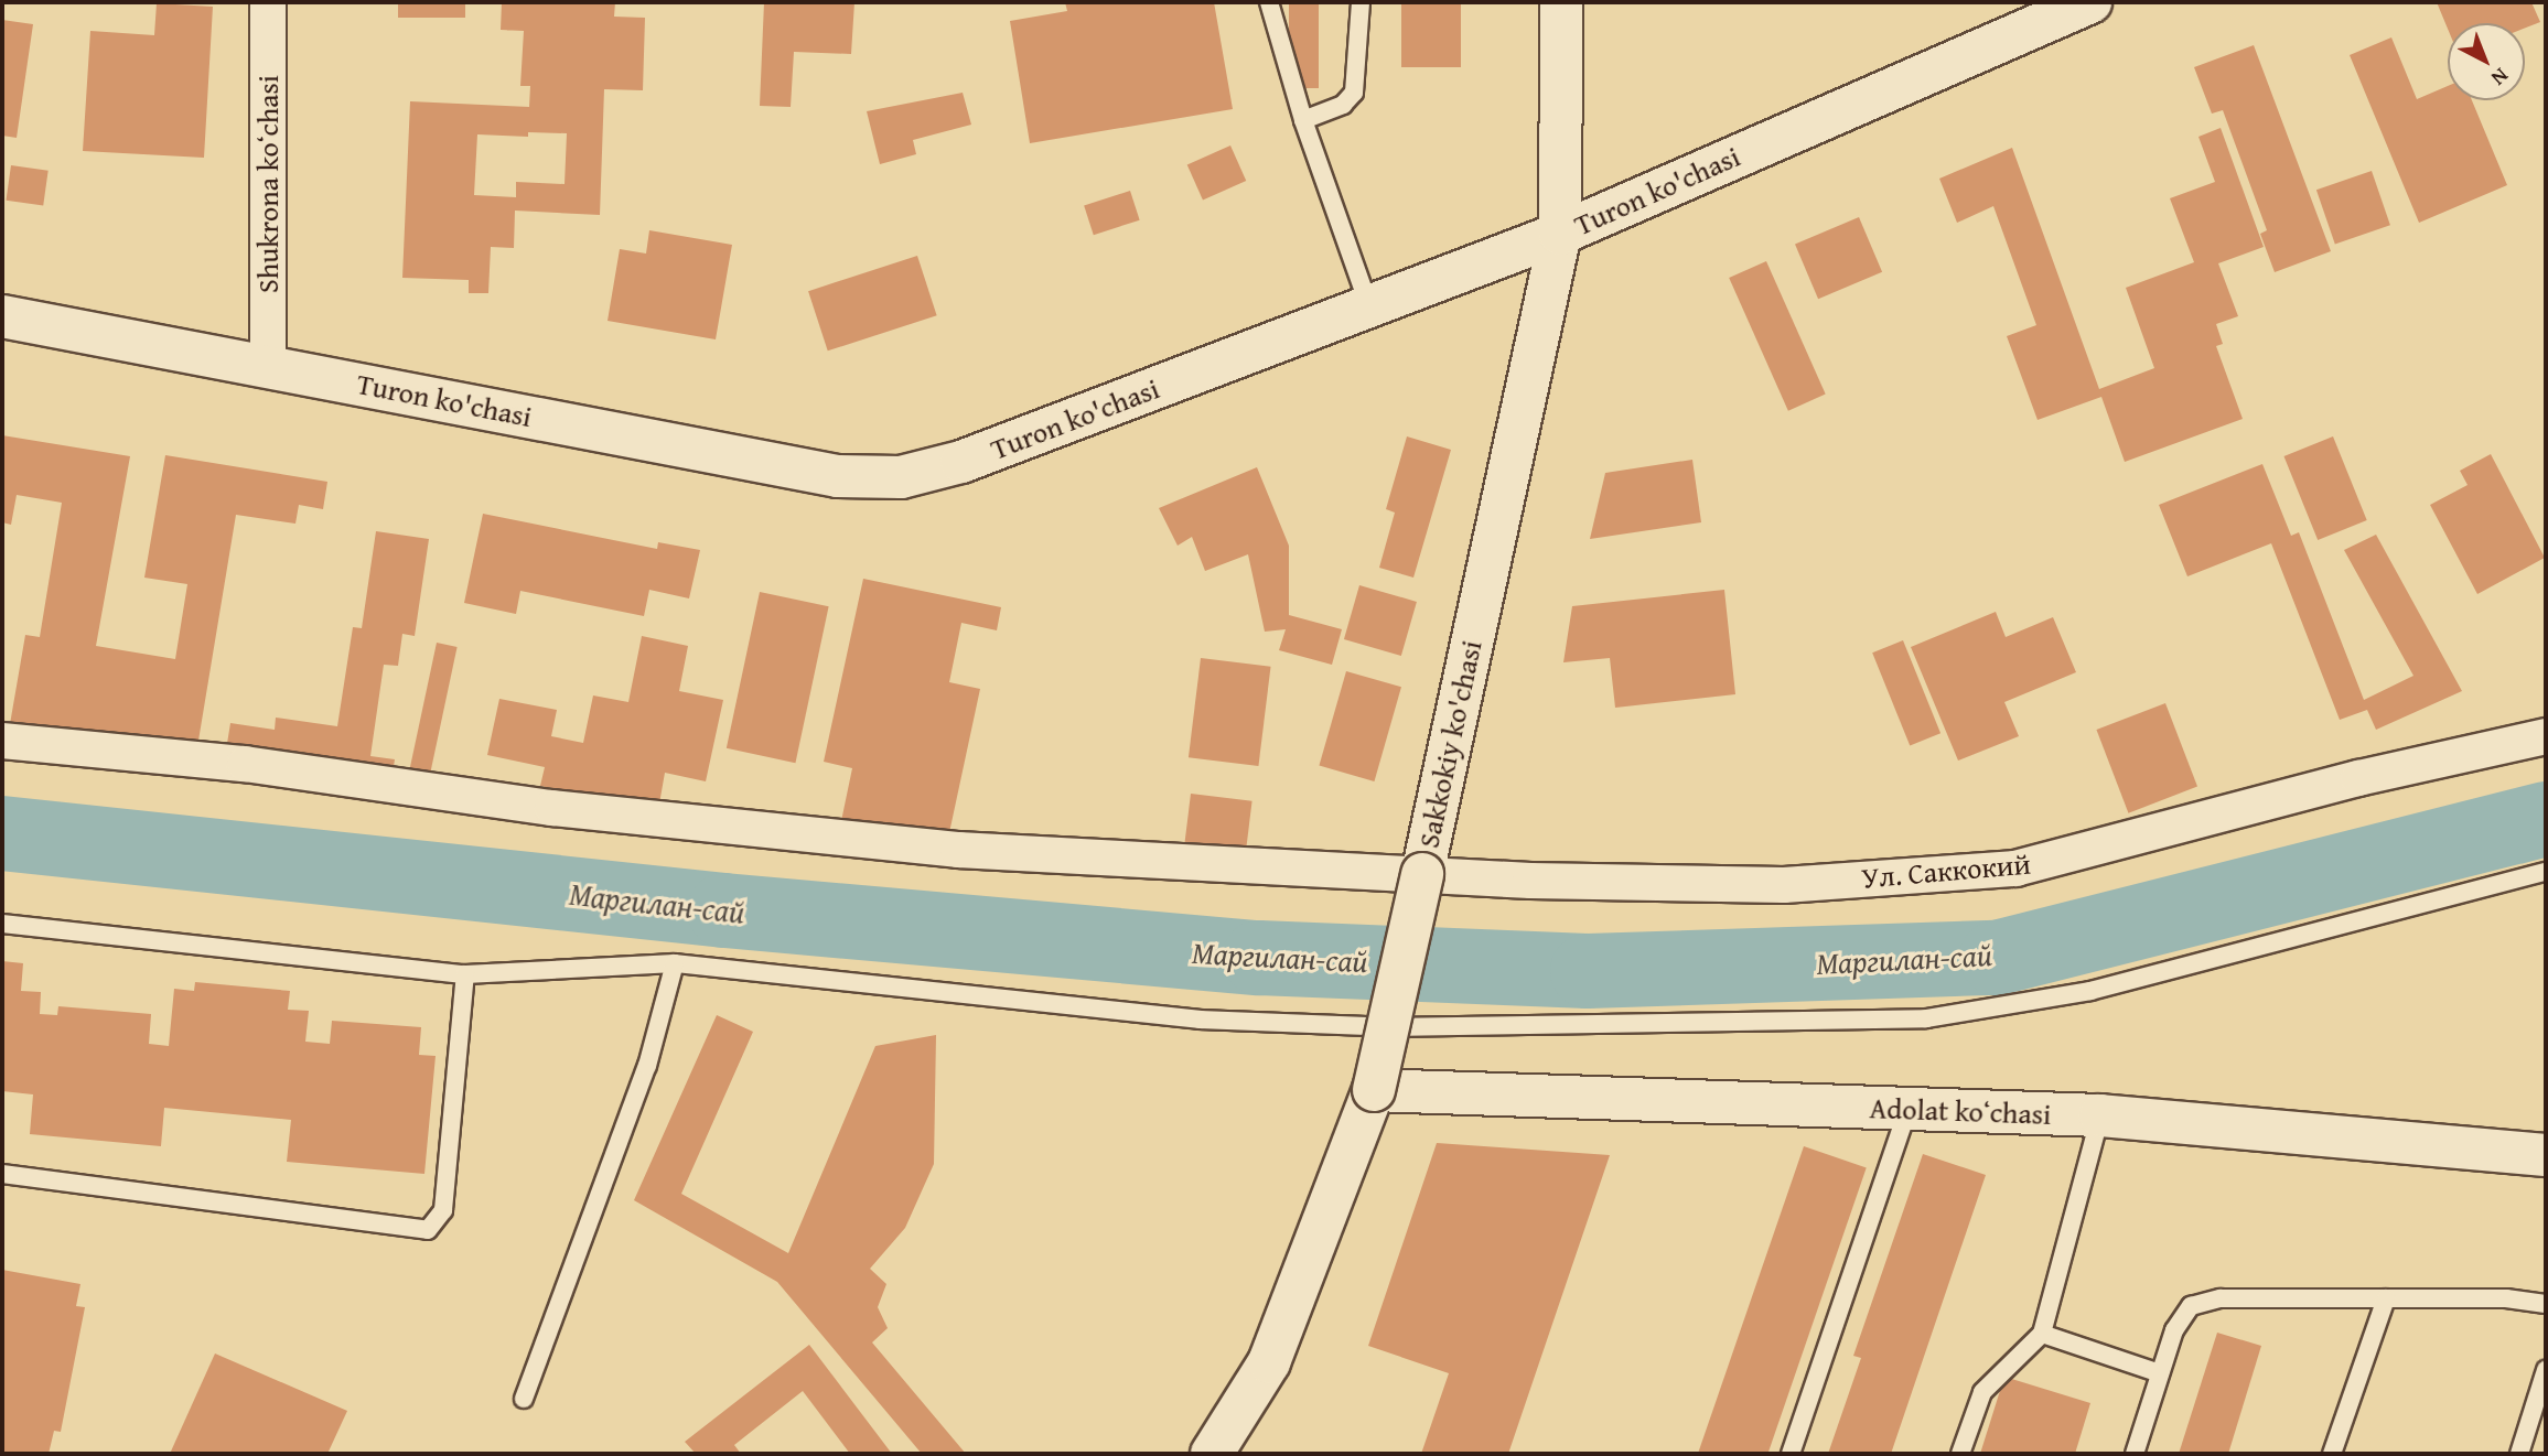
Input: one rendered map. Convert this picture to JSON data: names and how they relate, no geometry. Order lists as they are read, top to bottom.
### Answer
{
  "streets": {
    "street": [
      "Shukrona koʻchasi",
      "Turon ko'chasi",
      "Sakkokiy ko'chasi",
      "Ул. Саккокий",
      "Adolat koʻchasi"
    ]
  },
  "crossings": [
    ["Shukrona koʻchasi", "Turon ko'chasi"],
    ["Turon ko'chasi", "Sakkokiy ko'chasi"],
    ["Sakkokiy ko'chasi", "Ул. Саккокий"],
    ["Sakkokiy ko'chasi", "Adolat koʻchasi"]
  ],
  "water": ["Маргилан-сай"],
  "north": "bottom right"
}
